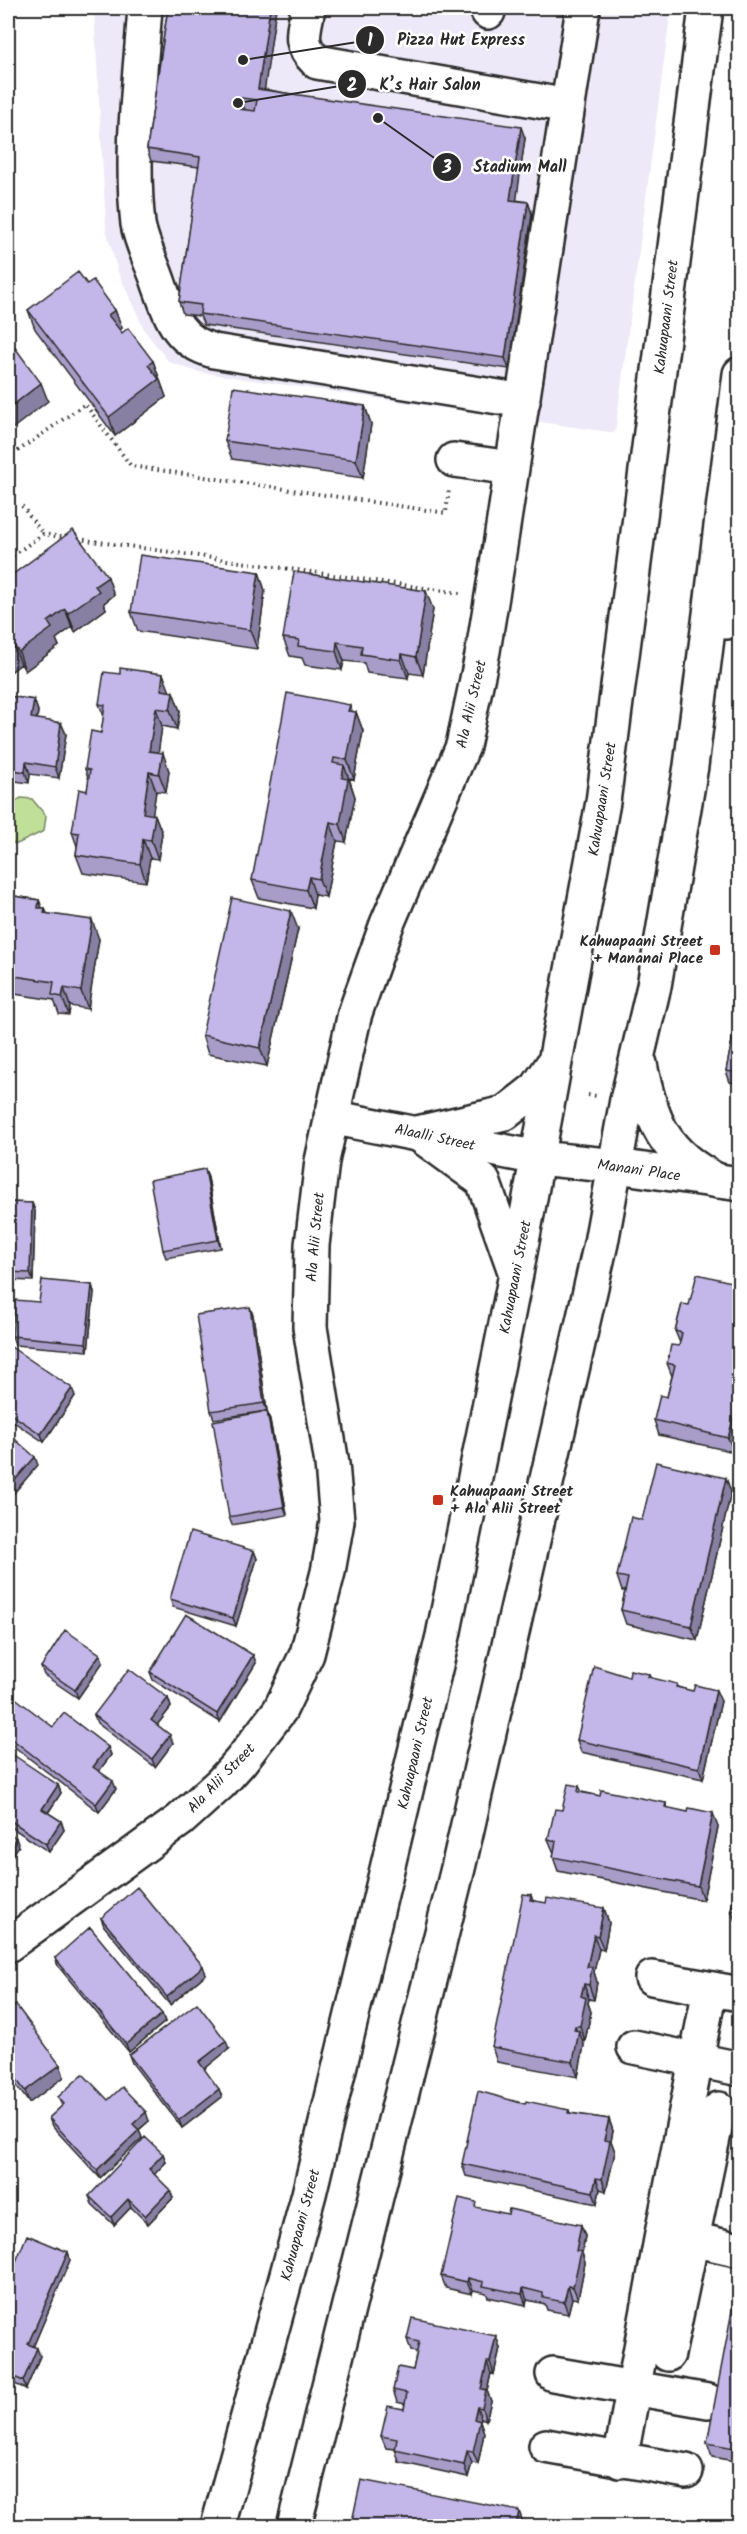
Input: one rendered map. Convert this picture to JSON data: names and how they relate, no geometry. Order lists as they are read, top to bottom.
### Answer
{
  "streets": {
    "main road": [
      "Kahuapaani Street",
      "Ala Alii Street",
      "Alaalli Street",
      "Manani Place"
    ]
  },
  "crossings": [
    ["Kahuapaani Street", "Alaalli Street"],
    ["Kahuapaani Street", "Manani Place"],
    ["Ala Alii Street", "Alaalli Street"],
    ["Alaalli Street", "Manani Place"]
  ],
  "places": {
    "other": ["Pizza Hut Express", "K’s Hair Salon", "Stadium Mall"],
    "transit": ["Kahuapaani Street + Mananai Place", "Kahuapaani Street + Ala Alii Street"]
  }
}
